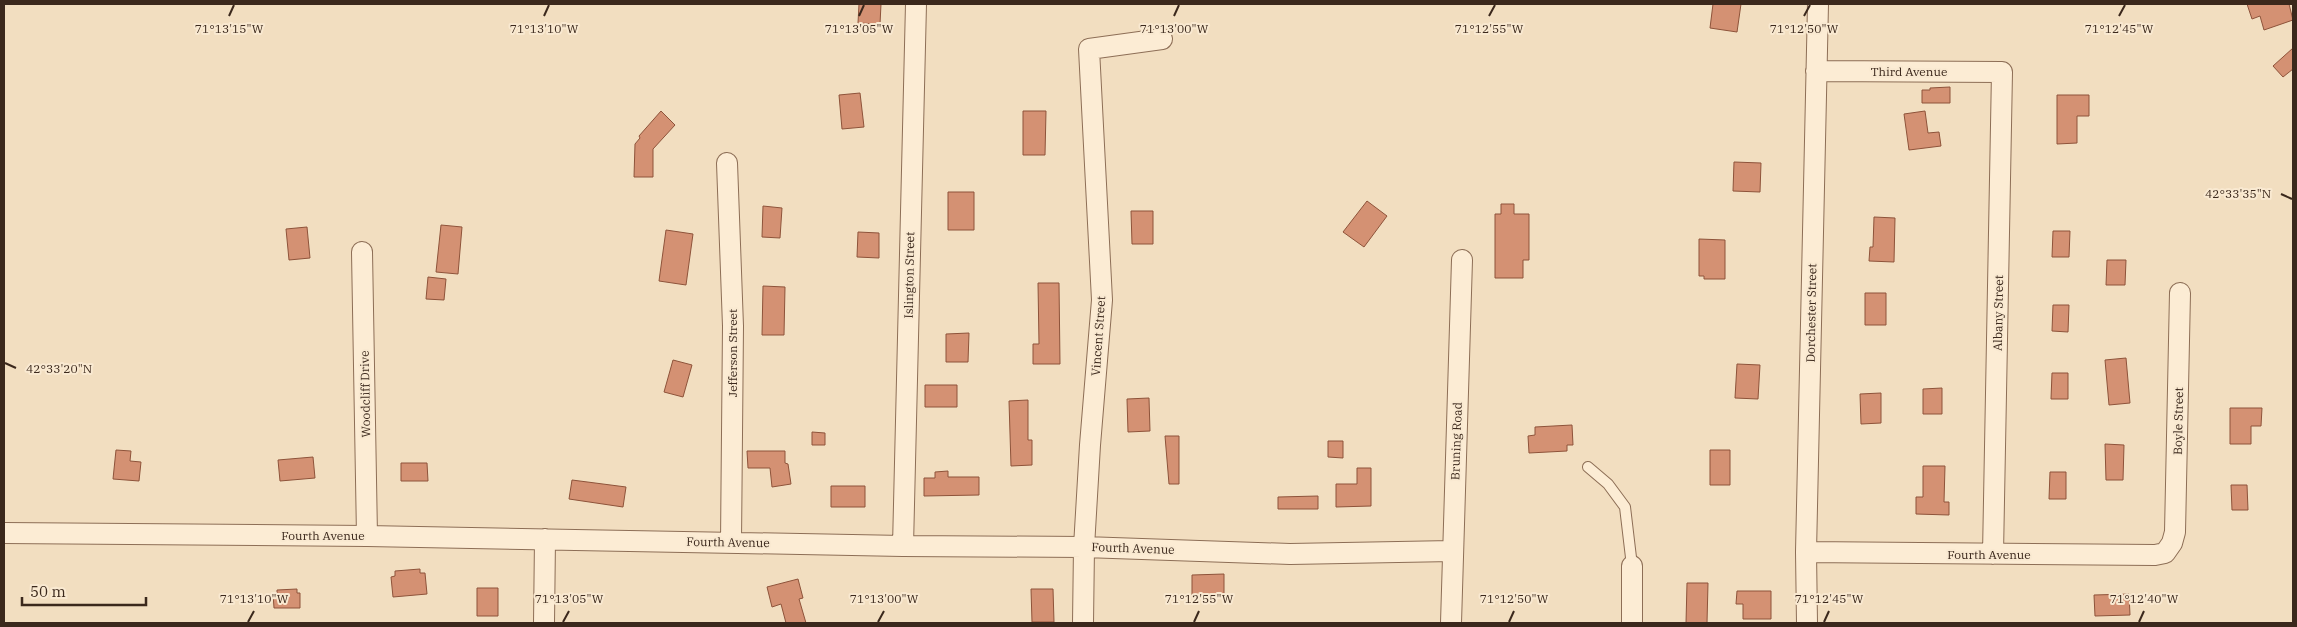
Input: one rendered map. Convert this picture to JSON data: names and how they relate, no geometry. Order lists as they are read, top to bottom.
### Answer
{
  "streets": {
    "street": [
      "Third Avenue",
      "Islington Street",
      "Dorchester Street",
      "Albany Street",
      "Vincent Street",
      "Jefferson Street",
      "Woodcliff Drive",
      "Boyle Street",
      "Bruning Road",
      "Fourth Avenue"
    ]
  },
  "crossings": [
    ["Third Avenue", "Dorchester Street"],
    ["Third Avenue", "Albany Street"],
    ["Islington Street", "Fourth Avenue"],
    ["Dorchester Street", "Fourth Avenue"],
    ["Albany Street", "Fourth Avenue"],
    ["Vincent Street", "Fourth Avenue"],
    ["Jefferson Street", "Fourth Avenue"],
    ["Woodcliff Drive", "Fourth Avenue"],
    ["Boyle Street", "Fourth Avenue"],
    ["Bruning Road", "Fourth Avenue"]
  ],
  "scale_bar": "50 m",
  "coordinates": [
    "71°12'45\"W",
    "71°13'15\"W",
    "71°13'10\"W",
    "71°13'05\"W",
    "71°13'00\"W",
    "71°12'55\"W",
    "71°12'50\"W",
    "42°33'35\"N",
    "42°33'20\"N",
    "71°12'40\"W"
  ]
}
